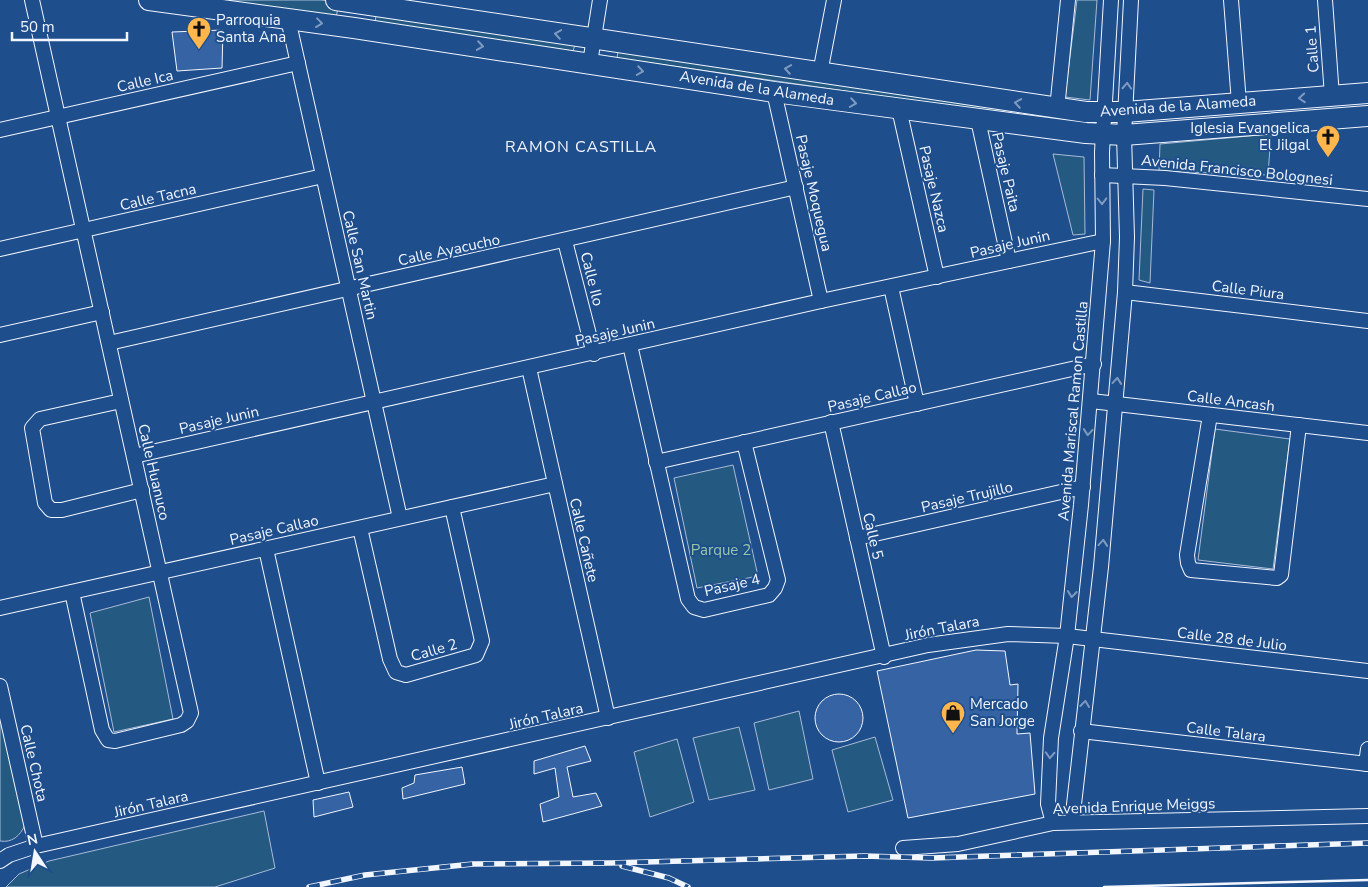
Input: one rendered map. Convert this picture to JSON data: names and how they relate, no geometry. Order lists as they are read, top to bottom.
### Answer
{
  "streets": {
    "street": [
      "Calle 1",
      "Calle Ica",
      "Avenida de la Alameda",
      "Avenida Francisco Bolognesi",
      "Pasaje Paita",
      "Pasaje Nazca",
      "Pasaje Moquegua",
      "Calle Tacna",
      "Pasaje Junin",
      "Calle Ayacucho",
      "Calle San Martin",
      "Calle Ilo",
      "Calle Piura",
      "Pasaje Callao",
      "Calle Ancash",
      "Avenida Mariscal Ramon Castilla",
      "Calle Huanuco",
      "Pasaje Trujillo",
      "Calle 5",
      "Calle Cañete",
      "Pasaje 4",
      "Jirón Talara",
      "Calle 28 de Julio",
      "Calle 2",
      "Calle Talara",
      "Calle Chota",
      "Avenida Enrique Meiggs"
    ]
  },
  "crossings": [
    ["Calle 1", "Avenida de la Alameda"],
    ["Calle Ica", "Calle San Martin"],
    ["Calle Ica", "Calle Huanuco"],
    ["Avenida de la Alameda", "Pasaje Paita"],
    ["Avenida de la Alameda", "Pasaje Nazca"],
    ["Avenida de la Alameda", "Pasaje Moquegua"],
    ["Avenida de la Alameda", "Calle San Martin"],
    ["Avenida de la Alameda", "Avenida Mariscal Ramon Castilla"],
    ["Avenida Francisco Bolognesi", "Avenida Mariscal Ramon Castilla"],
    ["Pasaje Paita", "Pasaje Junin"],
    ["Pasaje Nazca", "Pasaje Junin"],
    ["Pasaje Moquegua", "Pasaje Junin"],
    ["Pasaje Moquegua", "Calle Ayacucho"],
    ["Calle Tacna", "Calle San Martin"],
    ["Calle Tacna", "Calle Huanuco"],
    ["Pasaje Junin", "Calle San Martin"],
    ["Pasaje Junin", "Calle Ilo"],
    ["Pasaje Junin", "Avenida Mariscal Ramon Castilla"],
    ["Pasaje Junin", "Calle Huanuco"],
    ["Pasaje Junin", "Calle Cañete"],
    ["Pasaje Junin", "Pasaje 4"],
    ["Calle Ayacucho", "Calle San Martin"],
    ["Calle Ayacucho", "Calle Ilo"],
    ["Calle Ayacucho", "Calle Huanuco"],
    ["Calle San Martin", "Pasaje Callao"],
    ["Pasaje Callao", "Avenida Mariscal Ramon Castilla"],
    ["Pasaje Callao", "Calle Huanuco"],
    ["Pasaje Callao", "Calle 5"],
    ["Pasaje Callao", "Calle Cañete"],
    ["Pasaje Callao", "Pasaje 4"],
    ["Pasaje Callao", "Calle 2"],
    ["Calle Ancash", "Avenida Mariscal Ramon Castilla"],
    ["Avenida Mariscal Ramon Castilla", "Pasaje Trujillo"],
    ["Avenida Mariscal Ramon Castilla", "Jirón Talara"],
    ["Avenida Mariscal Ramon Castilla", "Avenida Enrique Meiggs"],
    ["Pasaje Trujillo", "Calle 5"],
    ["Calle 5", "Jirón Talara"],
    ["Calle Cañete", "Jirón Talara"],
    ["Jirón Talara", "Calle 28 de Julio"],
    ["Jirón Talara", "Calle Chota"]
  ],
  "districts": ["RAMON CASTILLA"],
  "parks": ["Parque 2"],
  "places": {
    "church": ["Parroquia Santa Ana", "Iglesia Evangelica El Jilgal"],
    "shop": ["Mercado San Jorge"]
  },
  "scale_bar": "50 m",
  "north": "top"
}
